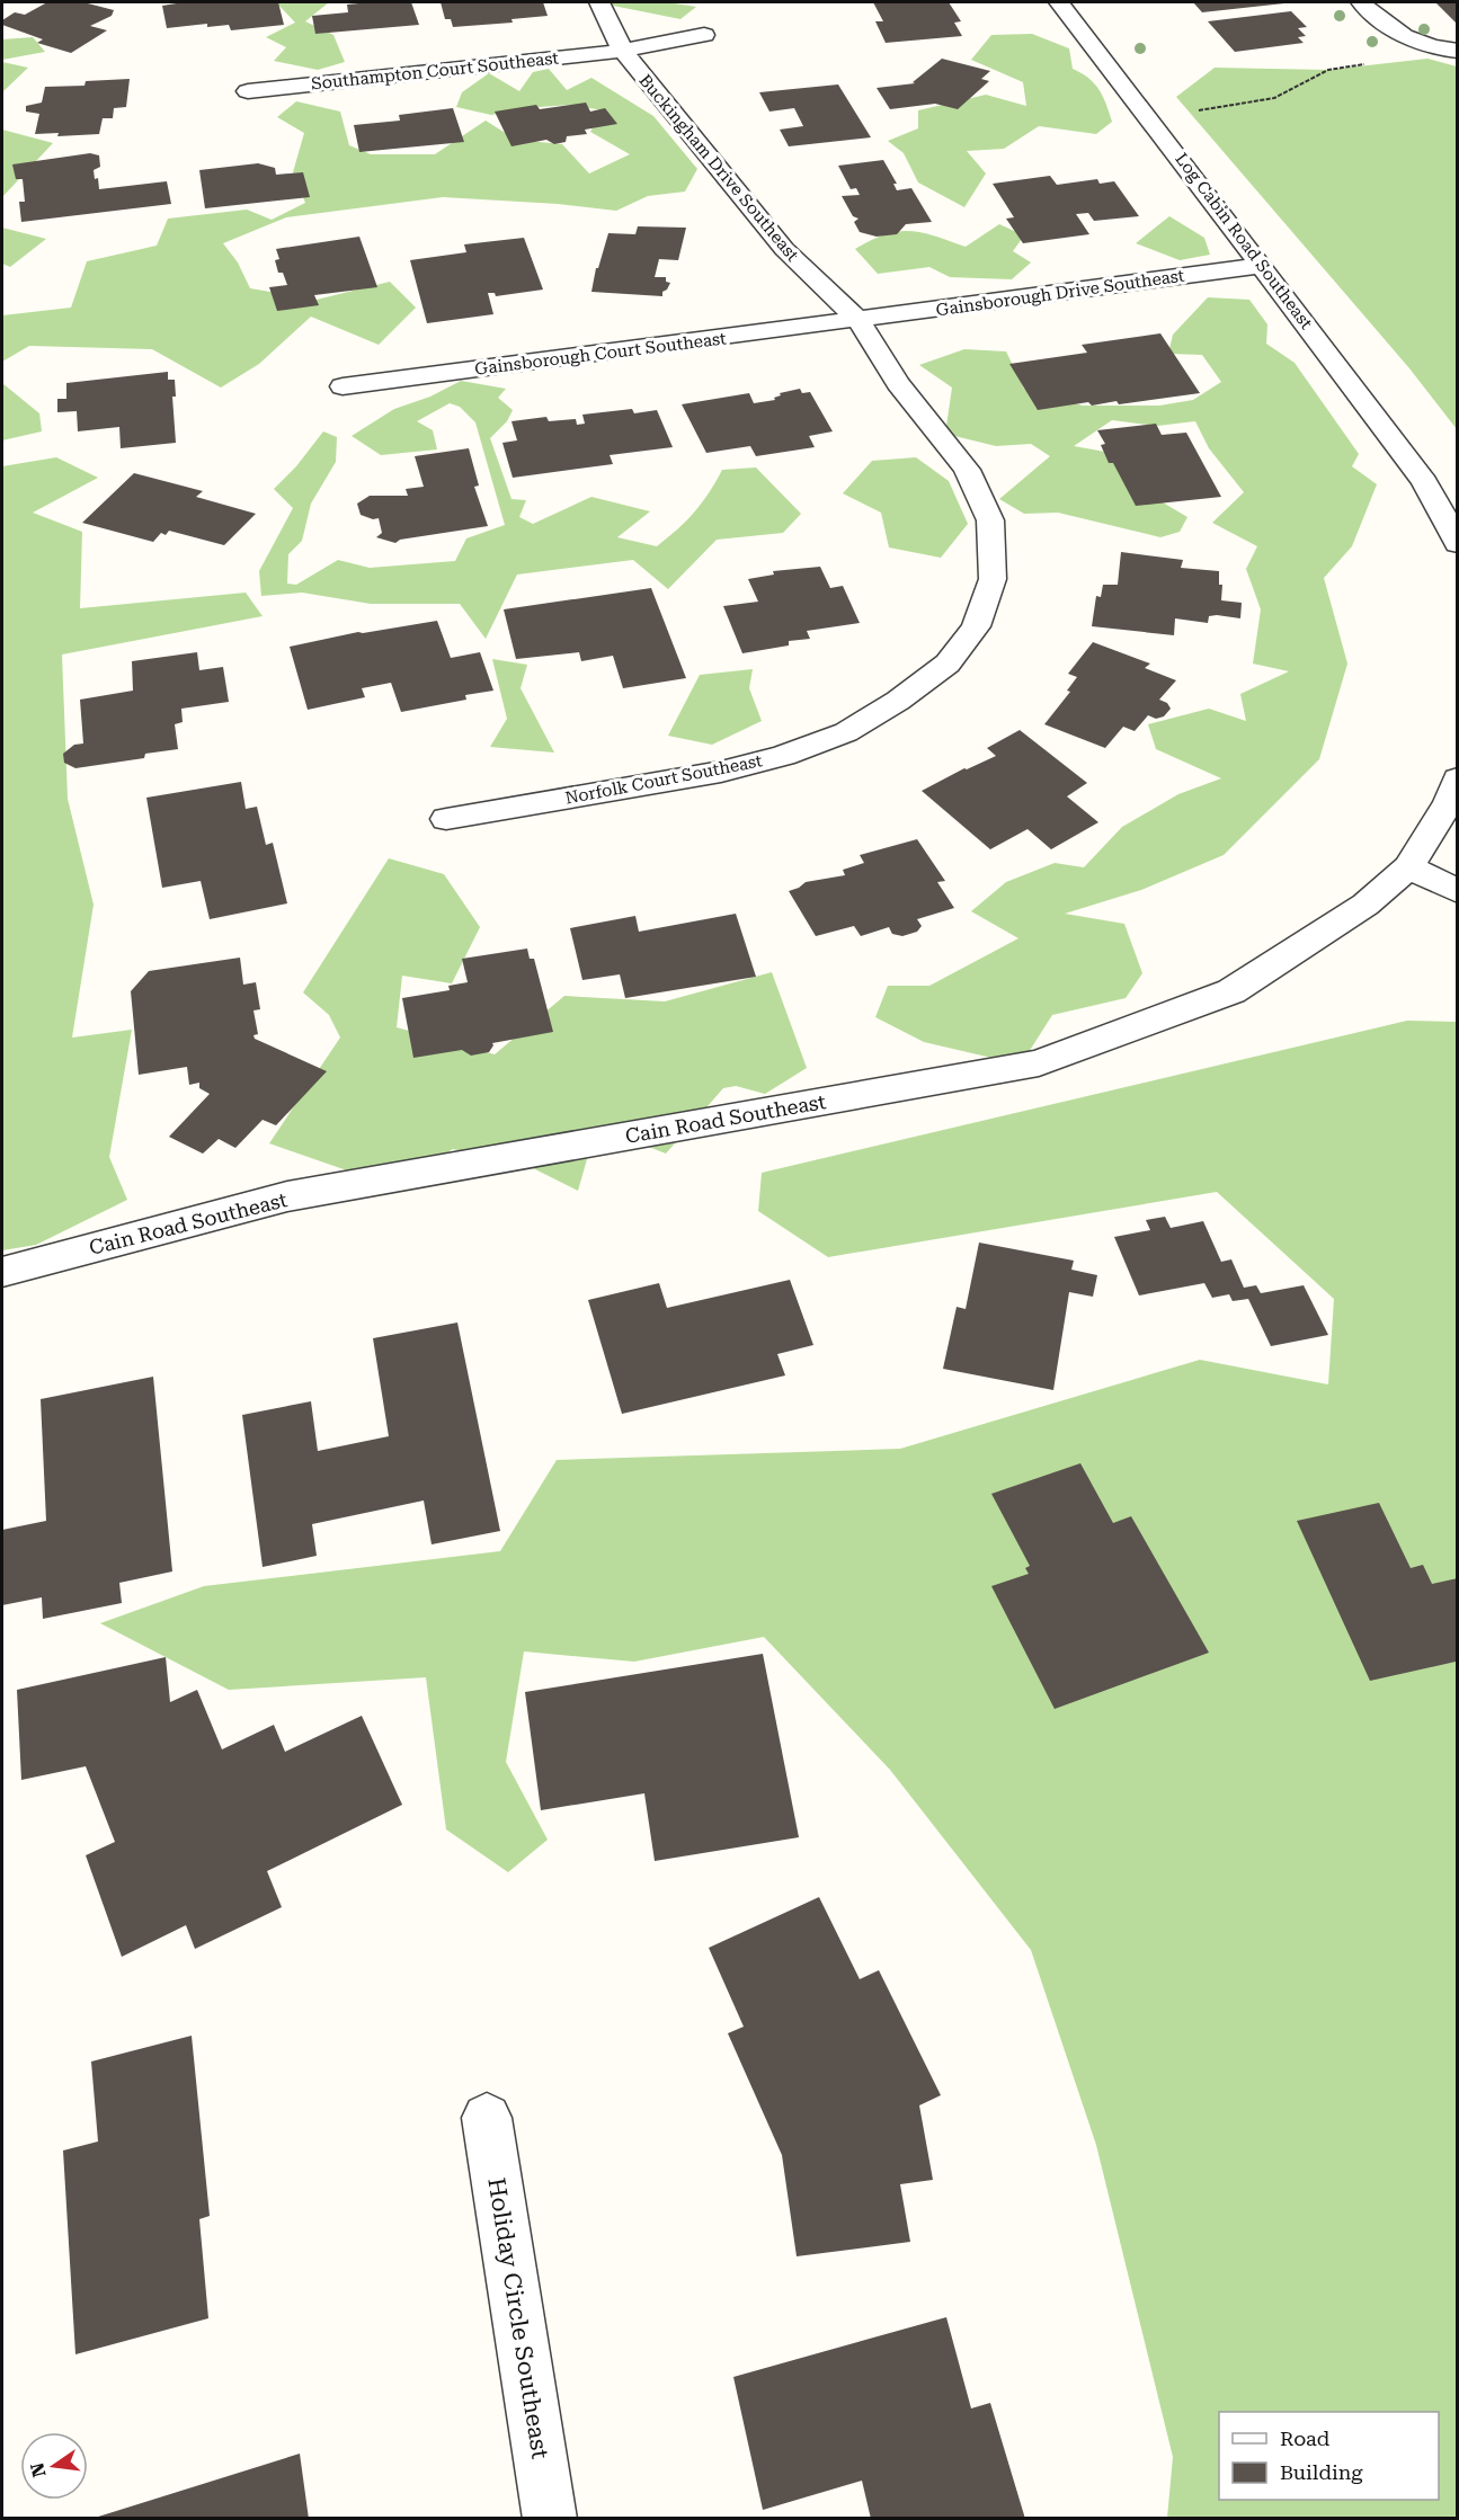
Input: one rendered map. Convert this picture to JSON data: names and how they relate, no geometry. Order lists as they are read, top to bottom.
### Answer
{
  "streets": {
    "street": [
      "Southampton Court Southeast",
      "Buckingham Drive Southeast",
      "Log Cabin Road Southeast",
      "Gainsborough Drive Southeast",
      "Gainsborough Court Southeast",
      "Norfolk Court Southeast",
      "Cain Road Southeast",
      "Holiday Circle Southeast"
    ]
  },
  "crossings": [
    ["Southampton Court Southeast", "Buckingham Drive Southeast"],
    ["Buckingham Drive Southeast", "Gainsborough Drive Southeast"],
    ["Buckingham Drive Southeast", "Gainsborough Court Southeast"],
    ["Buckingham Drive Southeast", "Norfolk Court Southeast"],
    ["Log Cabin Road Southeast", "Gainsborough Drive Southeast"],
    ["Gainsborough Drive Southeast", "Gainsborough Court Southeast"],
    ["Gainsborough Drive Southeast", "Norfolk Court Southeast"],
    ["Gainsborough Court Southeast", "Norfolk Court Southeast"]
  ],
  "legend": ["Road", "Building"],
  "north": "left"
}
